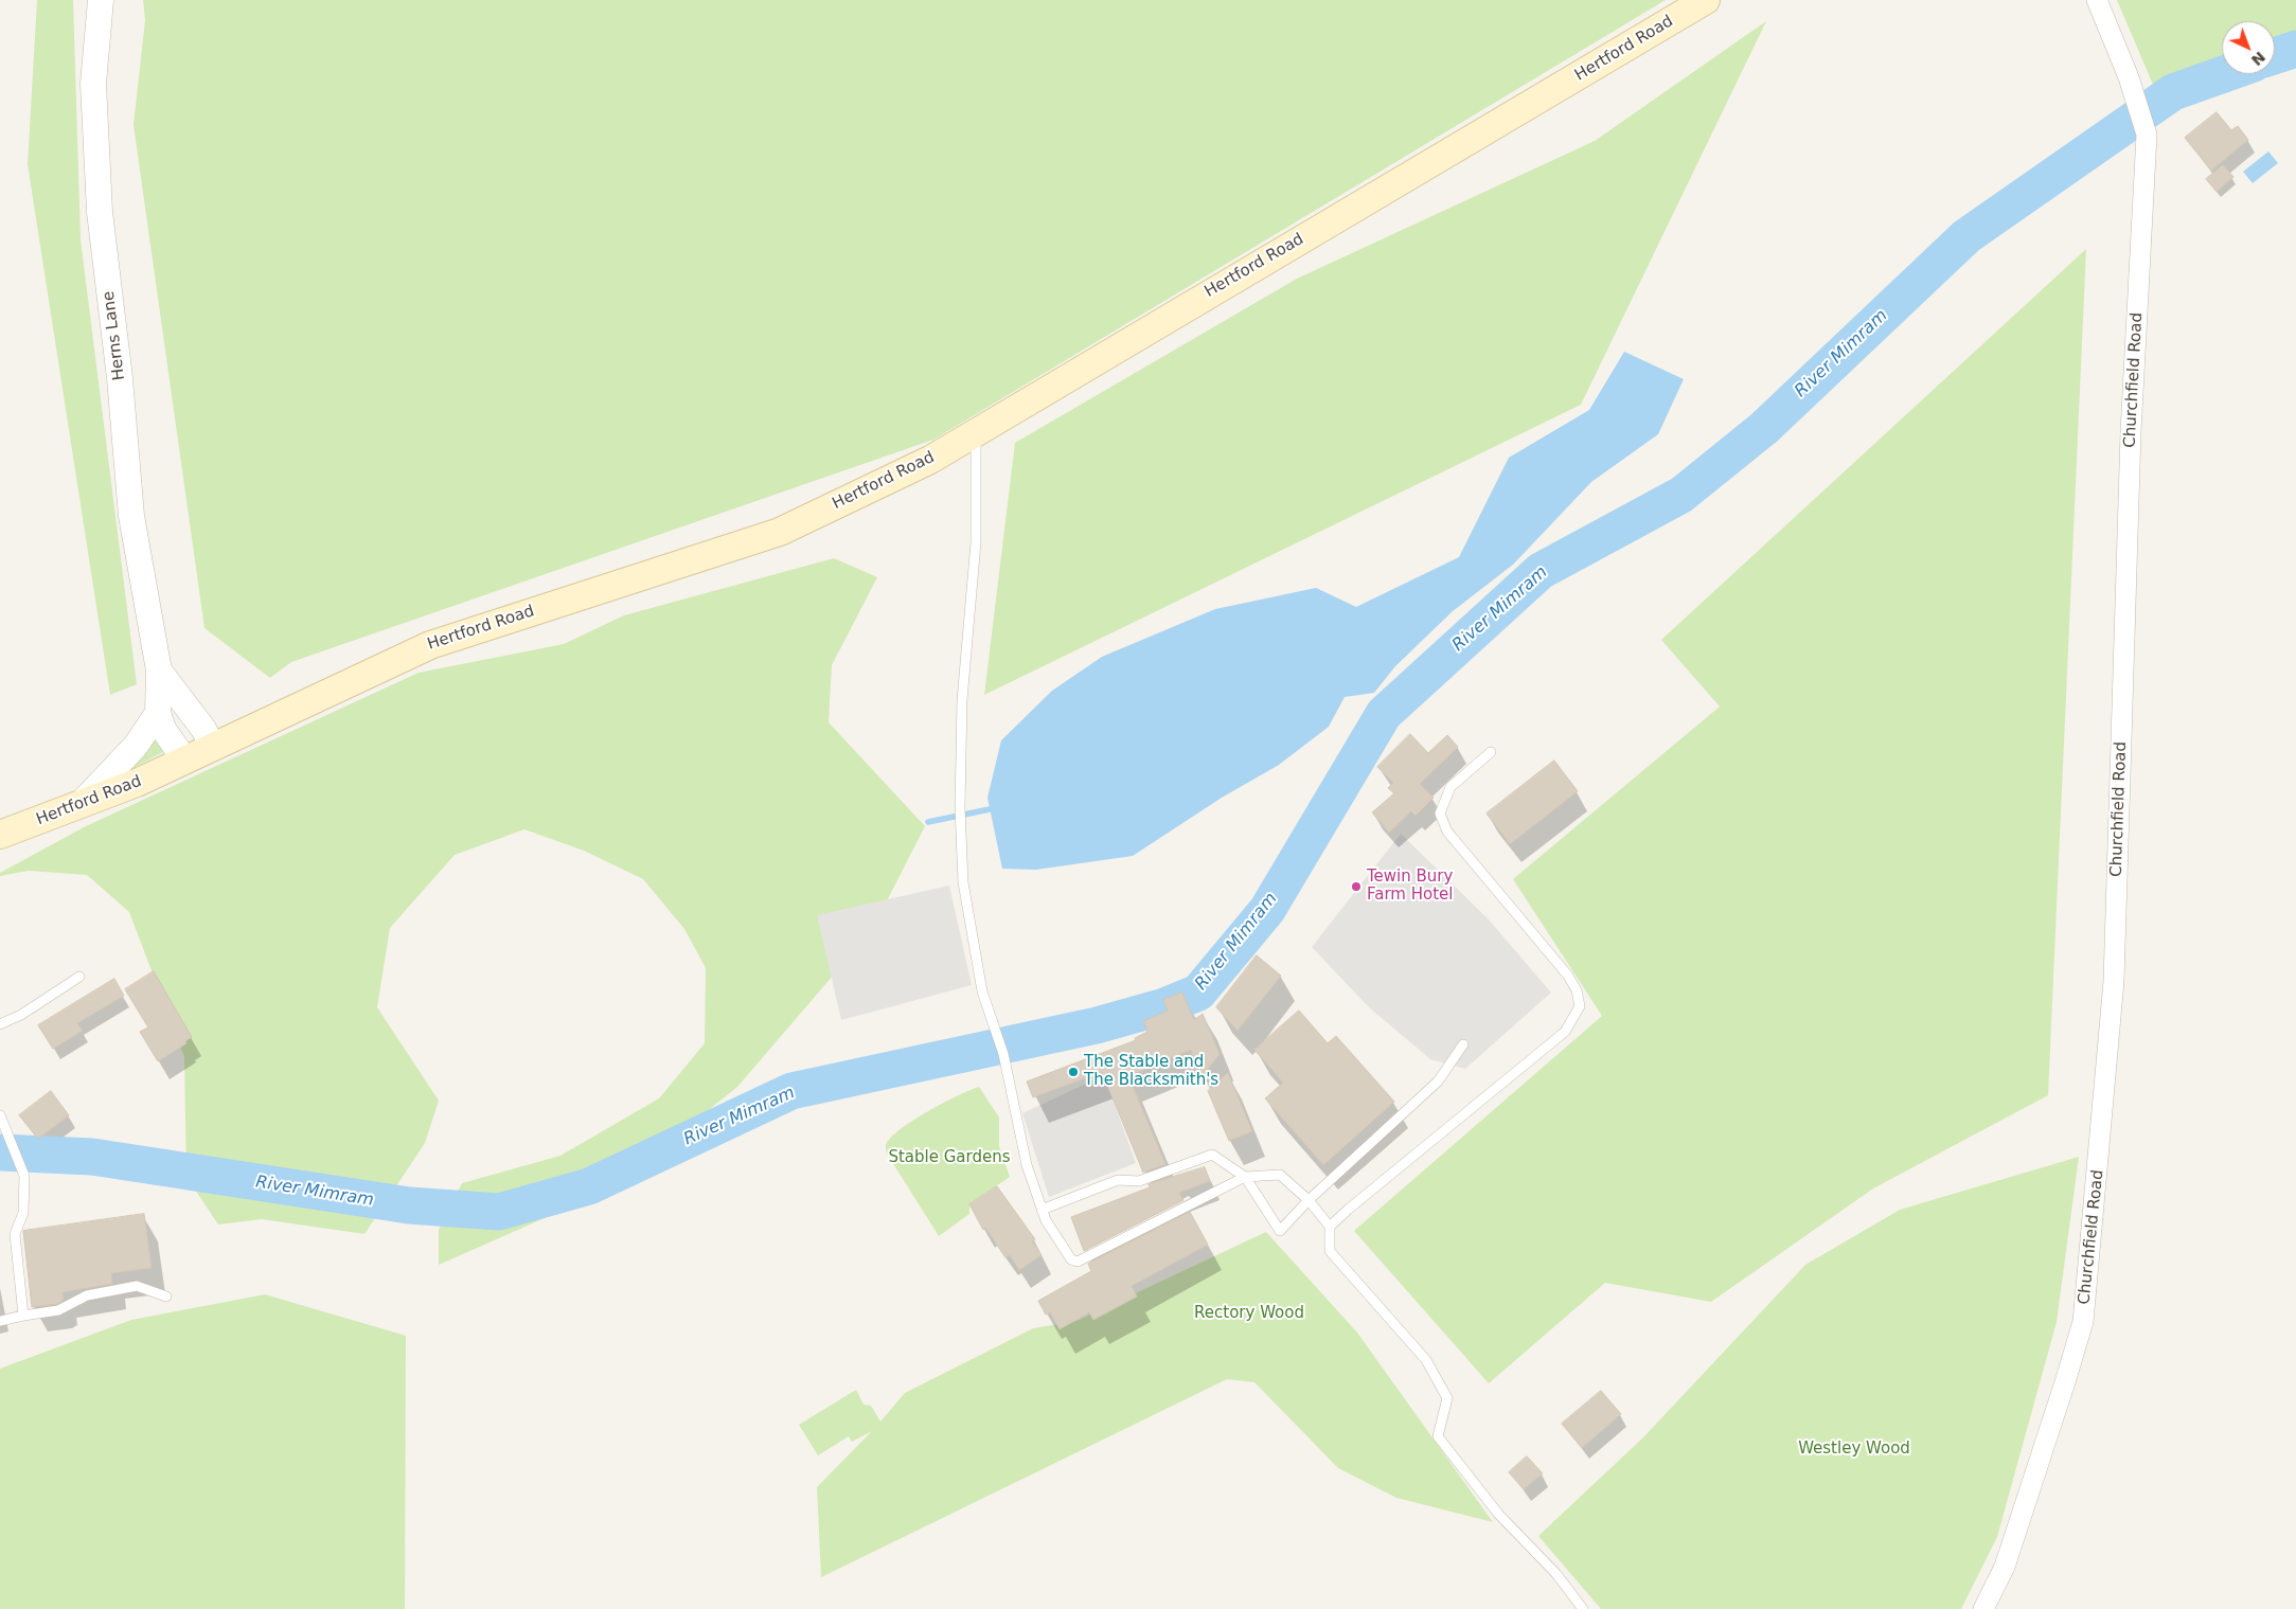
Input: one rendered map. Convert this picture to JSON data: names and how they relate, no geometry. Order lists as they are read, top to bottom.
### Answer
{
  "streets": {
    "main road": ["Hertford Road"],
    "street": ["Herns Lane", "Churchfield Road"]
  },
  "crossings": [
    ["Hertford Road", "Herns Lane"]
  ],
  "water": ["River Mimram"],
  "parks": ["Stable Gardens", "Rectory Wood", "Westley Wood"],
  "places": ["Tewin Bury Farm Hotel", "The Stable and The Blacksmith's"],
  "north": "bottom right"
}
